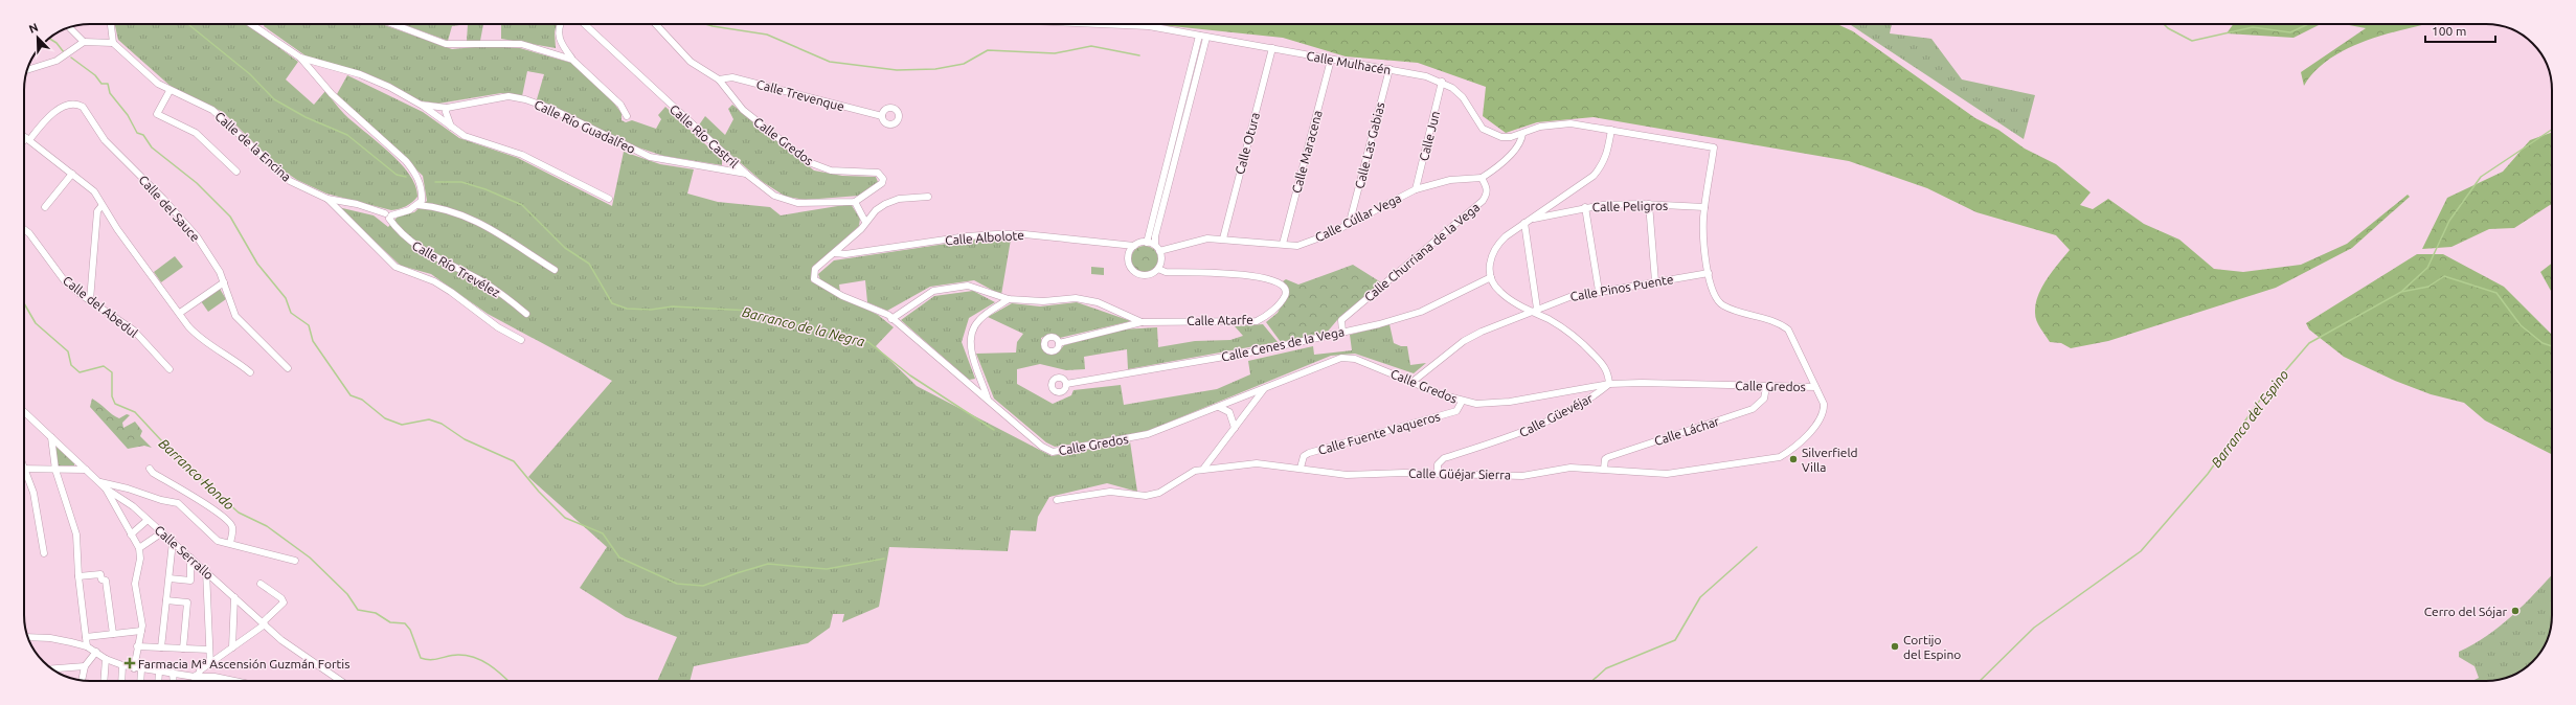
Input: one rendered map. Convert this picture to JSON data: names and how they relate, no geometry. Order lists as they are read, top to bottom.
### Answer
{
  "streets": {
    "street": [
      "Calle Mulhacén",
      "Calle Trevenque",
      "Calle Río Guadalfeo",
      "Calle Río Castril",
      "Calle Jun",
      "Calle Gredos",
      "Calle Otura",
      "Calle Las Gabias",
      "Calle de la Encina",
      "Calle Maracena",
      "Calle Peligros",
      "Calle del Sauce",
      "Calle Cúllar Vega",
      "Calle Albolote",
      "Calle Churriana de la Vega",
      "Calle Río Trevélez",
      "Calle Pinos Puente",
      "Calle del Abedul",
      "Calle Atarfe",
      "Calle Cenes de la Vega",
      "Calle Güevéjar",
      "Calle Láchar",
      "Calle Fuente Vaqueros",
      "Calle Güéjar Sierra",
      "Calle Serrallo"
    ]
  },
  "crossings": [
    ["Calle Mulhacén", "Calle Jun"],
    ["Calle Mulhacén", "Calle Otura"],
    ["Calle Mulhacén", "Calle Las Gabias"],
    ["Calle Mulhacén", "Calle Maracena"],
    ["Calle Mulhacén", "Calle Peligros"],
    ["Calle Trevenque", "Calle Gredos"],
    ["Calle Río Guadalfeo", "Calle Río Castril"],
    ["Calle Río Castril", "Calle Gredos"],
    ["Calle Jun", "Calle Cúllar Vega"],
    ["Calle Gredos", "Calle Albolote"],
    ["Calle Gredos", "Calle Pinos Puente"],
    ["Calle Gredos", "Calle Güevéjar"],
    ["Calle Gredos", "Calle Láchar"],
    ["Calle Gredos", "Calle Fuente Vaqueros"],
    ["Calle Gredos", "Calle Güéjar Sierra"],
    ["Calle Otura", "Calle Cúllar Vega"],
    ["Calle Las Gabias", "Calle Cúllar Vega"],
    ["Calle de la Encina", "Calle Río Trevélez"],
    ["Calle Maracena", "Calle Cúllar Vega"],
    ["Calle Peligros", "Calle Cenes de la Vega"],
    ["Calle Cúllar Vega", "Calle Albolote"],
    ["Calle Cúllar Vega", "Calle Churriana de la Vega"],
    ["Calle Cúllar Vega", "Calle Atarfe"],
    ["Calle Albolote", "Calle Atarfe"],
    ["Calle Churriana de la Vega", "Calle Cenes de la Vega"],
    ["Calle Pinos Puente", "Calle Güéjar Sierra"],
    ["Calle Güevéjar", "Calle Güéjar Sierra"],
    ["Calle Láchar", "Calle Güéjar Sierra"],
    ["Calle Fuente Vaqueros", "Calle Güéjar Sierra"]
  ],
  "water": ["Barranco de la Negra", "Barranco del Espino", "Barranco Hondo"],
  "places": {
    "other": ["Silverfield Villa", "Cerro del Sójar", "Cortijo del Espino"],
    "health": ["Farmacia Mª Ascensión Guzmán Fortis"]
  },
  "scale_bar": "100 m",
  "north": "top left"
}
